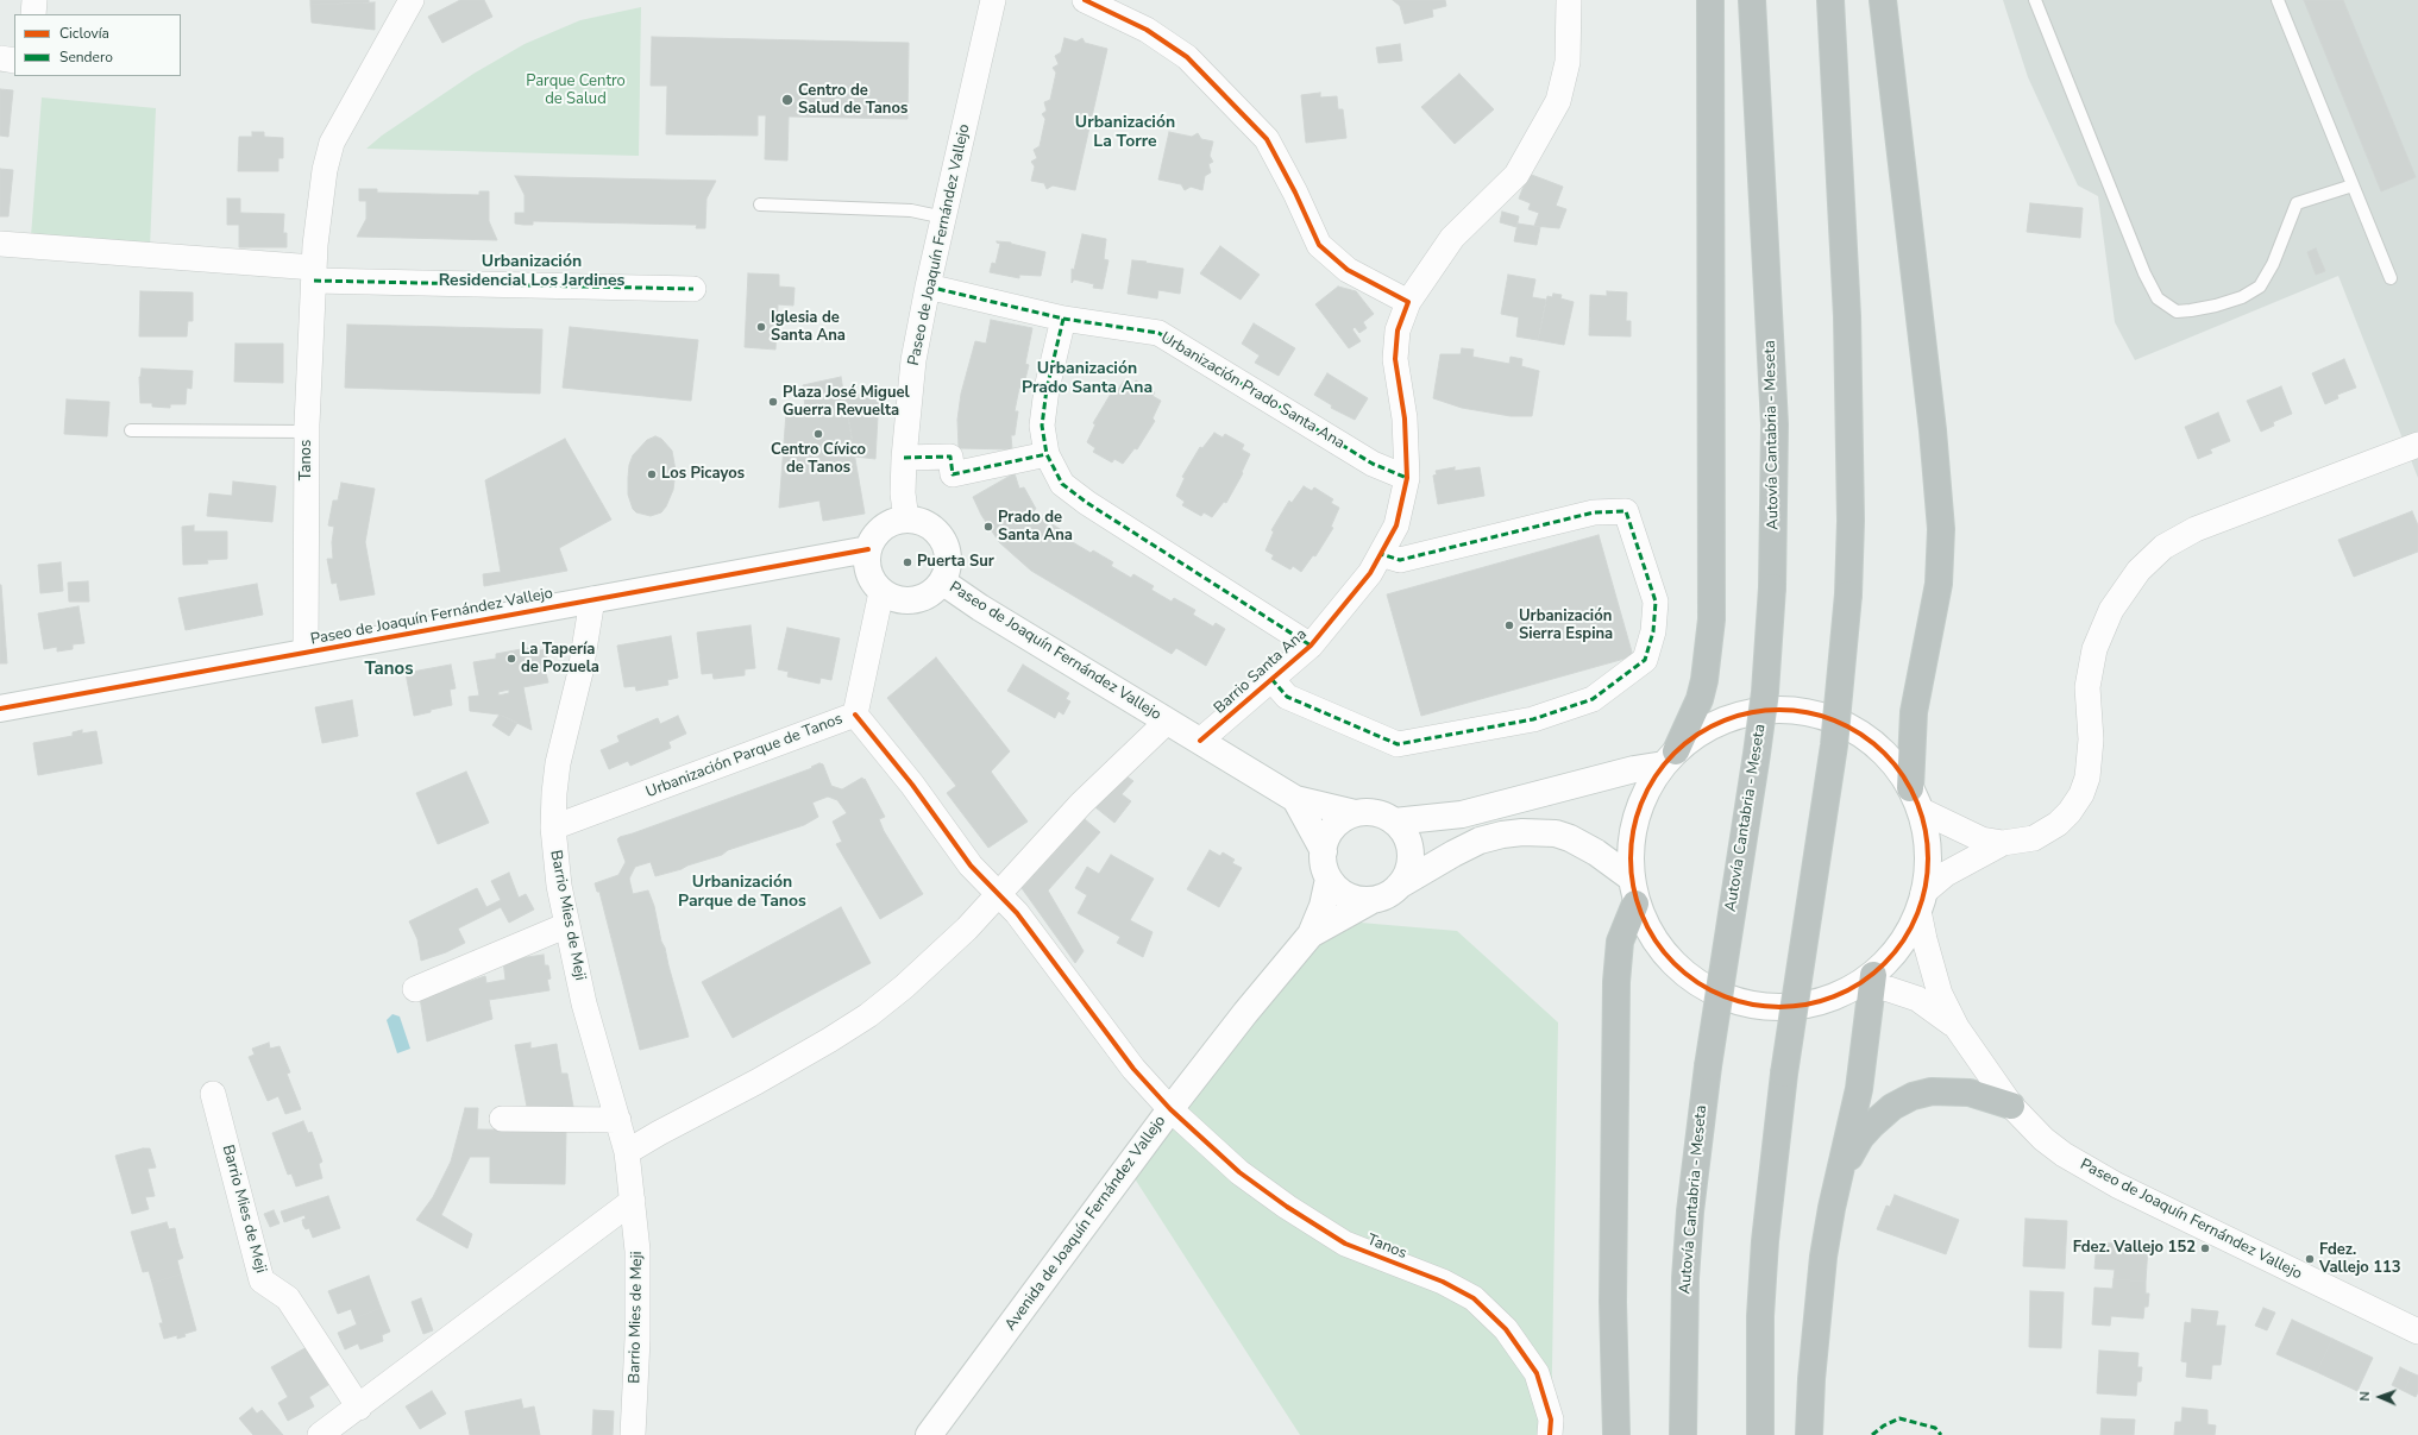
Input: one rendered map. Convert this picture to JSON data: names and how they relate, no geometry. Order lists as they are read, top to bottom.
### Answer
{
  "streets": {
    "highway": ["Autovía Cantabria - Meseta"],
    "street": [
      "Paseo de Joaquín Fernández Vallejo",
      "Urbanización Prado Santa Ana",
      "Tanos",
      "Barrio Santa Ana",
      "Urbanización Parque de Tanos",
      "Barrio Mies de Meji",
      "Avenida de Joaquín Fernández Vallejo"
    ]
  },
  "crossings": [
    ["Paseo de Joaquín Fernández Vallejo", "Urbanización Prado Santa Ana"],
    ["Paseo de Joaquín Fernández Vallejo", "Tanos"],
    ["Paseo de Joaquín Fernández Vallejo", "Barrio Santa Ana"],
    ["Paseo de Joaquín Fernández Vallejo", "Urbanización Parque de Tanos"],
    ["Paseo de Joaquín Fernández Vallejo", "Barrio Mies de Meji"],
    ["Urbanización Prado Santa Ana", "Barrio Santa Ana"],
    ["Tanos", "Urbanización Parque de Tanos"],
    ["Tanos", "Avenida de Joaquín Fernández Vallejo"],
    ["Urbanización Parque de Tanos", "Barrio Mies de Meji"],
    ["Urbanización Parque de Tanos", "Avenida de Joaquín Fernández Vallejo"]
  ],
  "districts": [
    "Urbanización La Torre",
    "Urbanización Residencial Los Jardines",
    "Urbanización Prado Santa Ana",
    "Tanos",
    "Urbanización Parque de Tanos"
  ],
  "parks": ["Parque Centro de Salud"],
  "places": [
    "Centro de Salud de Tanos",
    "Iglesia de Santa Ana",
    "Plaza José Miguel Guerra Revuelta",
    "Centro Cívico de Tanos",
    "Los Picayos",
    "Prado de Santa Ana",
    "Puerta Sur",
    "Urbanización Sierra Espina",
    "La Tapería de Pozuela",
    "Fdez. Vallejo 152",
    "Fdez. Vallejo 113"
  ],
  "legend": ["Ciclovía", "Sendero"],
  "north": "left"
}
